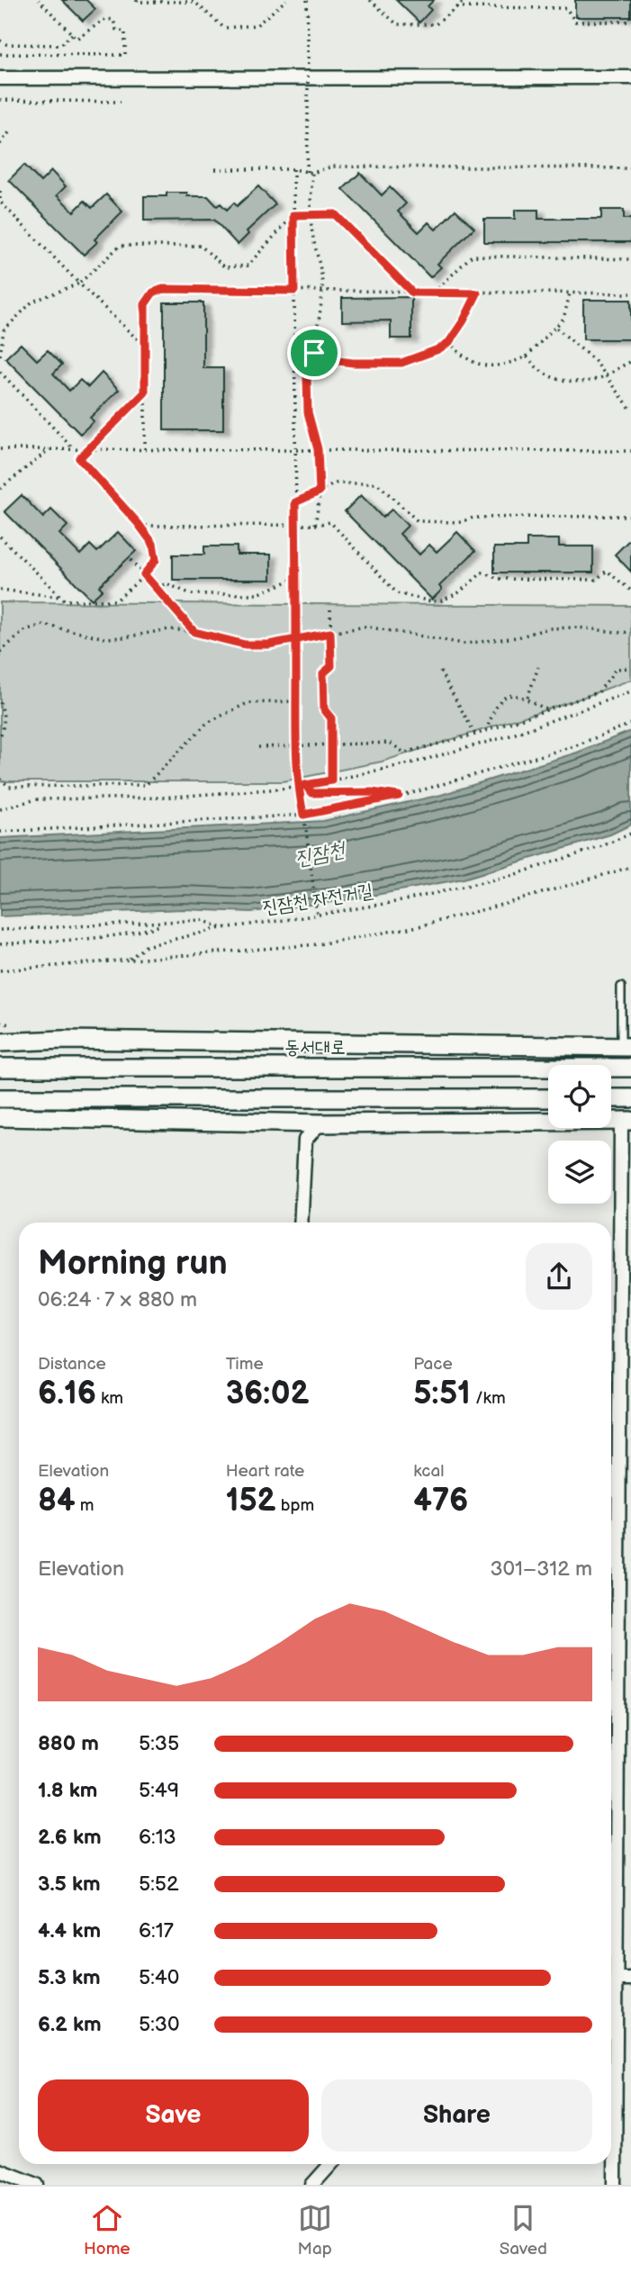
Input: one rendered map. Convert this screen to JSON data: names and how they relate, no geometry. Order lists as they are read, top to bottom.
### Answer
{
  "streets": {
    "street": ["동서대로"],
    "path": ["진잠천 자전거길"]
  },
  "water": ["진잠천"],
  "page": {
    "heading": ["Morning run", "06:24 · 7 × 880 m"],
    "stats": [
      ["Distance", "6.16 km"],
      ["Time", "36:02"],
      ["Pace", "5:51 /km"],
      ["Elevation", "84 m"],
      ["Heart rate", "152 bpm"],
      ["kcal", "476"]
    ],
    "chart": ["Elevation", "301–312 m"],
    "list": [
      {
        "name": "880 m",
        "note": "5:35"
      },
      {
        "name": "1.8 km",
        "note": "5:49"
      },
      {
        "name": "2.6 km",
        "note": "6:13"
      },
      {
        "name": "3.5 km",
        "note": "5:52"
      },
      {
        "name": "4.4 km",
        "note": "6:17"
      },
      {
        "name": "5.3 km",
        "note": "5:40"
      },
      {
        "name": "6.2 km",
        "note": "5:30"
      }
    ],
    "buttons": ["Save", "Share"],
    "tabs": ["Home", "Map", "Saved"]
  }
}
